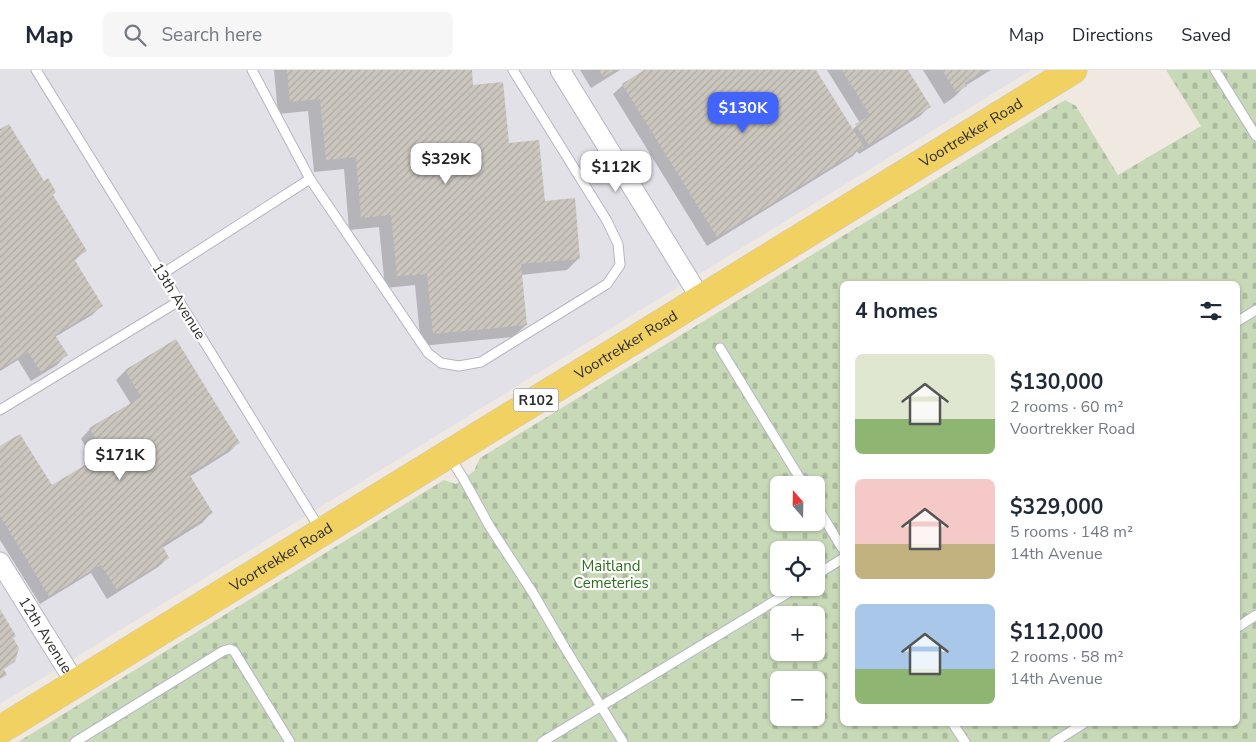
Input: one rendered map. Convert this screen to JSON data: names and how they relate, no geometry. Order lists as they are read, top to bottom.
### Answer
{
  "streets": {
    "main road": ["Voortrekker Road", "R102"],
    "street": ["12th Avenue"],
    "lane": ["13th Avenue"]
  },
  "crossings": [
    ["Voortrekker Road", "13th Avenue"],
    ["Voortrekker Road", "12th Avenue"]
  ],
  "parks": ["Maitland Cemeteries"],
  "north": "top",
  "page": {
    "header": "Map",
    "search": "Search here",
    "nav": ["Map", "Directions", "Saved"],
    "price": [
      "$130K",
      "$329K",
      "$112K",
      "$171K"
    ],
    "heading": "4 homes",
    "list": [
      {
        "name": "$130,000",
        "note": "2 rooms · 60 m² · Voortrekker Road"
      },
      {
        "name": "$329,000",
        "note": "5 rooms · 148 m² · 14th Avenue"
      },
      {
        "name": "$112,000",
        "note": "2 rooms · 58 m² · 14th Avenue"
      }
    ],
    "map_buttons": ["+", "−"]
  }
}
